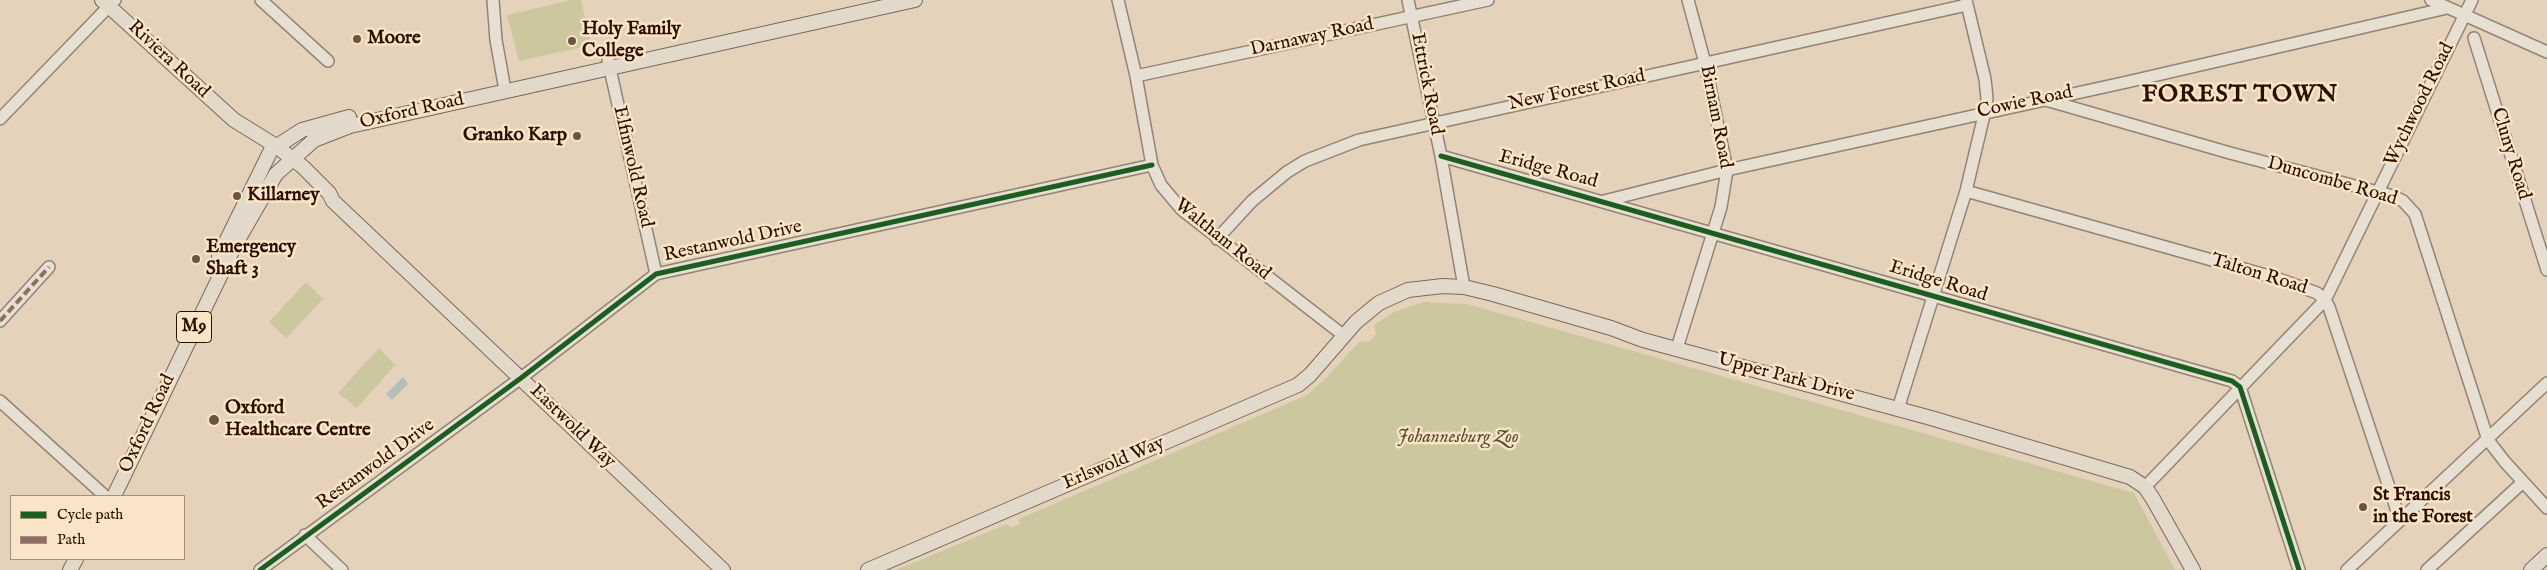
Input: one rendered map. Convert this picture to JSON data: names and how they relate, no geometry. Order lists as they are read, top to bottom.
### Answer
{
  "streets": {
    "main road": [
      "Riviera Road",
      "Oxford Road",
      "M9",
      "Upper Park Drive",
      "Eastwold Way",
      "Erlswold Way"
    ],
    "street": [
      "Darnaway Road",
      "Ettrick Road",
      "New Forest Road",
      "Cowie Road",
      "Wychwood Road",
      "Birnam Road",
      "Cluny Road",
      "Elfinwold Road",
      "Eridge Road",
      "Duncombe Road",
      "Waltham Road",
      "Restanwold Drive",
      "Talton Road"
    ]
  },
  "crossings": [
    ["Darnaway Road", "Ettrick Road"],
    ["Darnaway Road", "Waltham Road"],
    ["Riviera Road", "Oxford Road"],
    ["Riviera Road", "Eastwold Way"],
    ["Ettrick Road", "New Forest Road"],
    ["Ettrick Road", "Eridge Road"],
    ["Ettrick Road", "Upper Park Drive"],
    ["New Forest Road", "Birnam Road"],
    ["New Forest Road", "Waltham Road"],
    ["Cowie Road", "Birnam Road"],
    ["Cowie Road", "Eridge Road"],
    ["Cowie Road", "Duncombe Road"],
    ["Wychwood Road", "Eridge Road"],
    ["Wychwood Road", "Duncombe Road"],
    ["Wychwood Road", "Talton Road"],
    ["Wychwood Road", "Upper Park Drive"],
    ["Oxford Road", "Elfinwold Road"],
    ["Oxford Road", "Eastwold Way"],
    ["Birnam Road", "Eridge Road"],
    ["Birnam Road", "Upper Park Drive"],
    ["Elfinwold Road", "Restanwold Drive"],
    ["Waltham Road", "Restanwold Drive"],
    ["Waltham Road", "Upper Park Drive"],
    ["Waltham Road", "Erlswold Way"],
    ["Restanwold Drive", "Eastwold Way"],
    ["Upper Park Drive", "Erlswold Way"]
  ],
  "districts": ["FOREST TOWN"],
  "parks": ["Johannesburg Zoo"],
  "places": [
    "Moore",
    "Holy Family College",
    "Granko Karp",
    "Killarney",
    "Emergency Shaft 3",
    "Oxford Healthcare Centre",
    "St Francis in the Forest"
  ],
  "legend": ["Cycle path", "Path"]
}
